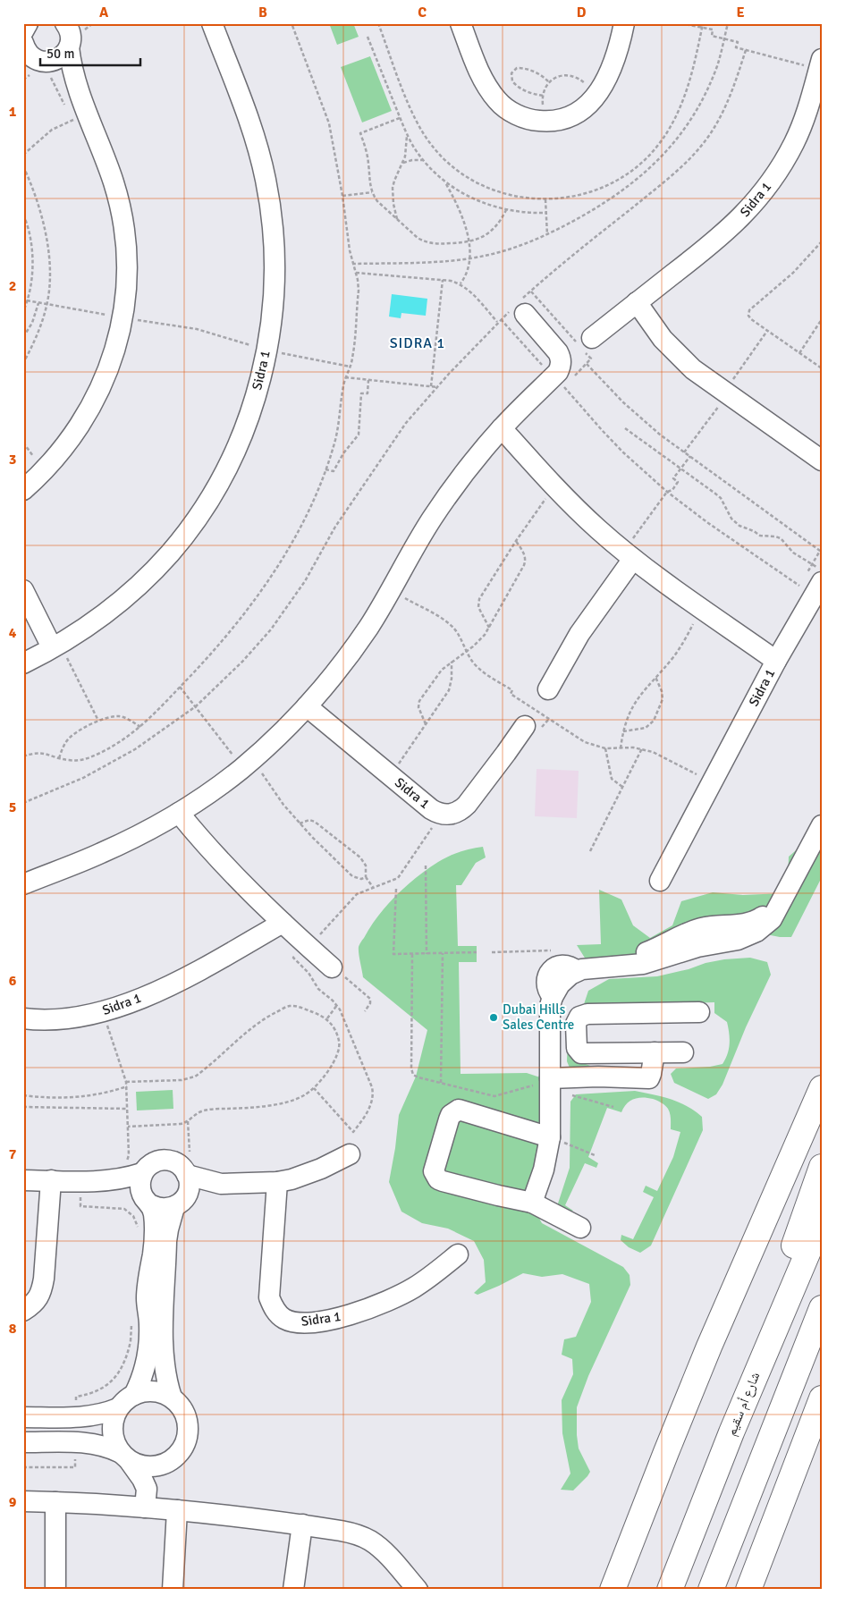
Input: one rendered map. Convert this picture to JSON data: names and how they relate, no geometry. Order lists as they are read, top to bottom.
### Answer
{
  "streets": {
    "main road": ["شارع أم سقيم"],
    "street": ["Sidra 1"]
  },
  "districts": ["SIDRA 1"],
  "places": ["Dubai Hills Sales Centre"],
  "scale_bar": "50 m",
  "grid": {
    "columns": [
      "A",
      "B",
      "C",
      "D",
      "E"
    ],
    "rows": [
      "1",
      "2",
      "3",
      "4",
      "5",
      "6",
      "7",
      "8",
      "9"
    ]
  }
}
